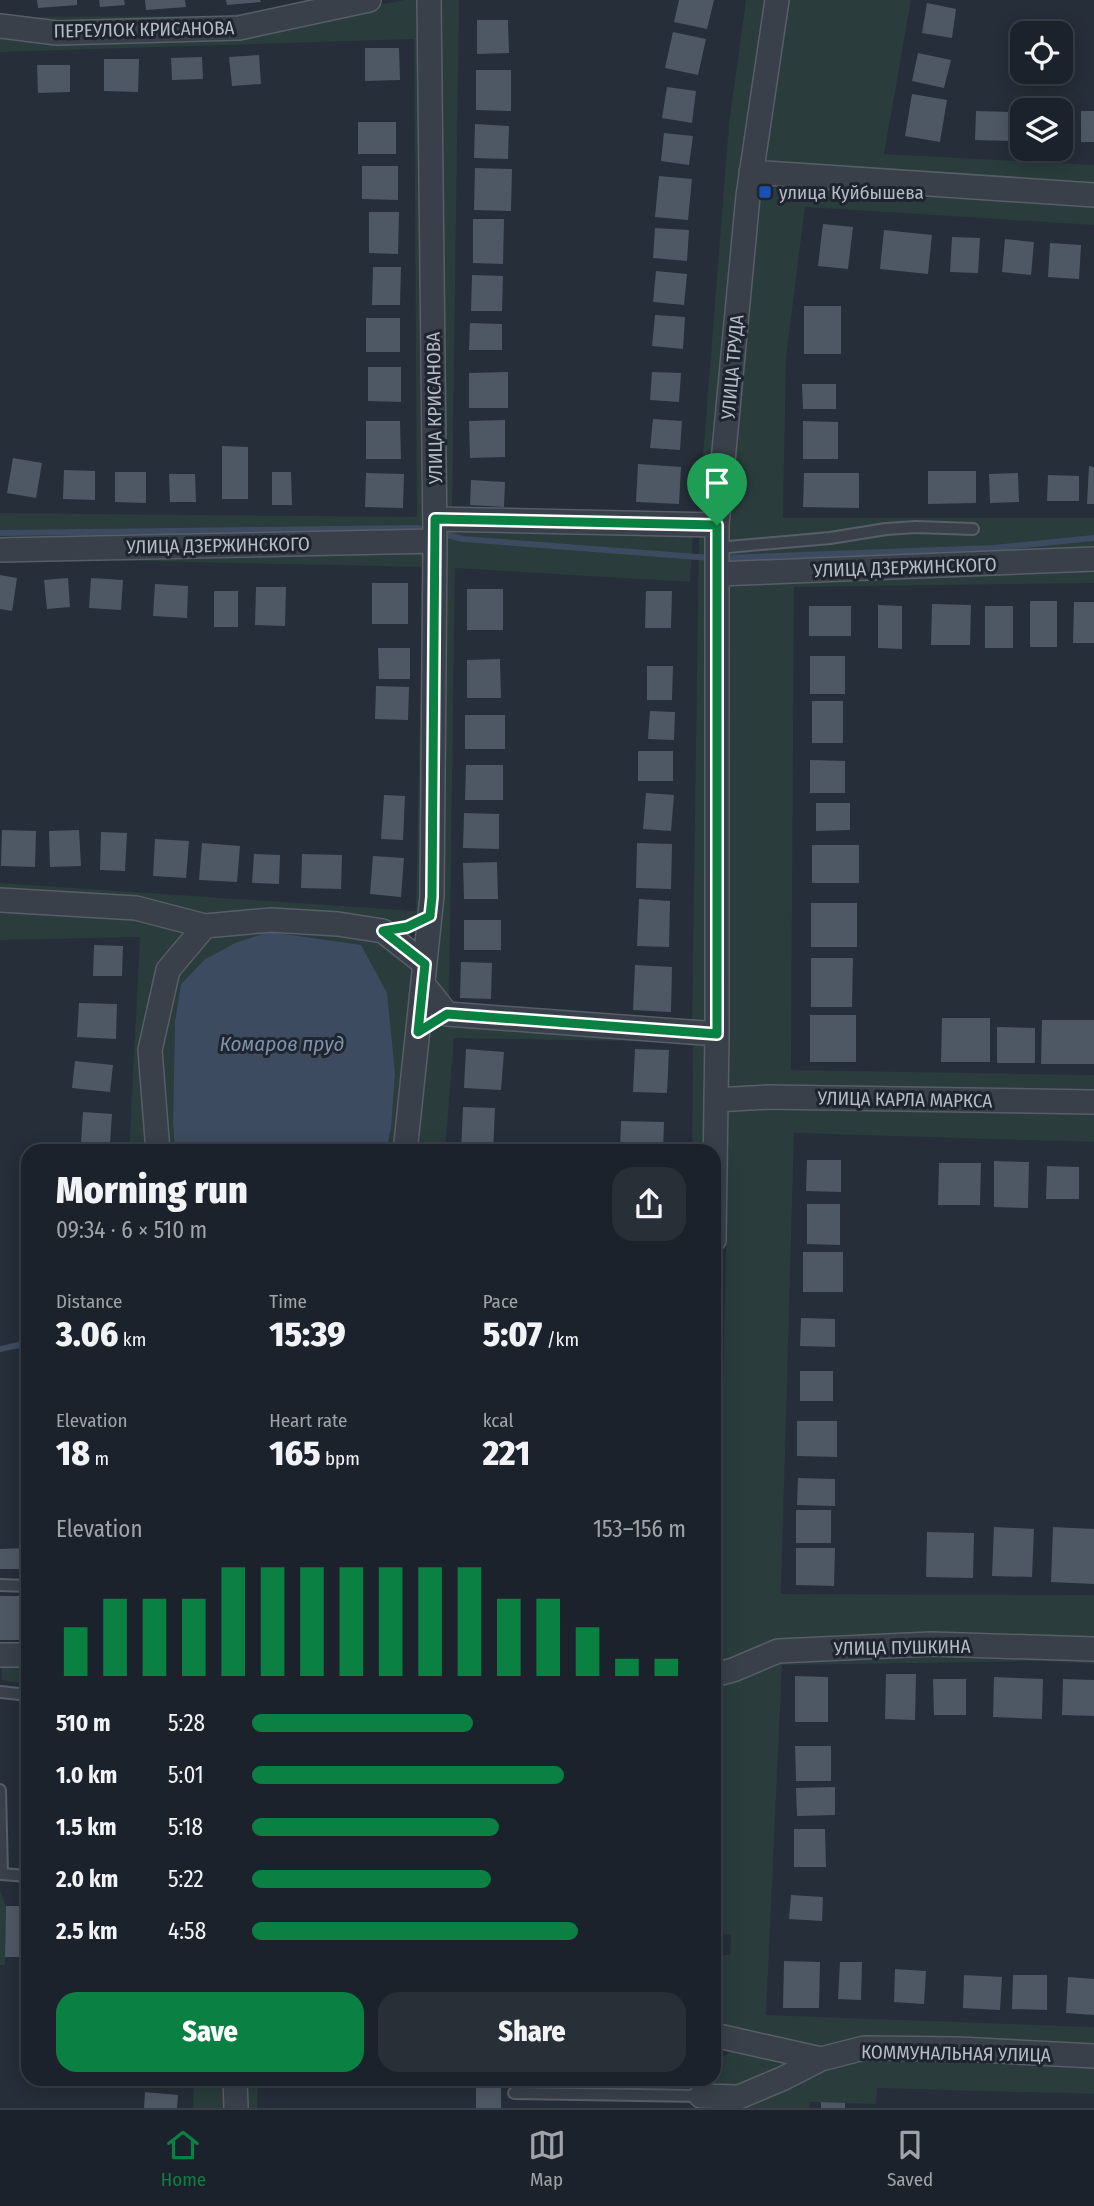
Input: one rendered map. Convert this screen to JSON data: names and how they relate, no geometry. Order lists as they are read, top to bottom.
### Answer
{
  "streets": {
    "street": [
      "ПЕРЕУЛОК КРИСАНОВА",
      "УЛИЦА ТРУДА",
      "УЛИЦА КРИСАНОВА",
      "УЛИЦА ДЗЕРЖИНСКОГО",
      "УЛИЦА КАРЛА МАРКСА",
      "УЛИЦА ПУШКИНА",
      "КОММУНАЛЬНАЯ УЛИЦА"
    ]
  },
  "crossings": [
    ["УЛИЦА ТРУДА", "УЛИЦА ДЗЕРЖИНСКОГО"],
    ["УЛИЦА ТРУДА", "УЛИЦА КАРЛА МАРКСА"],
    ["УЛИЦА КРИСАНОВА", "УЛИЦА ДЗЕРЖИНСКОГО"]
  ],
  "water": ["Комаров пруд"],
  "places": {
    "transit": ["улица Куйбышева"]
  },
  "page": {
    "heading": ["Morning run", "09:34 · 6 × 510 m"],
    "stats": [
      ["Distance", "3.06 km"],
      ["Time", "15:39"],
      ["Pace", "5:07 /km"],
      ["Elevation", "18 m"],
      ["Heart rate", "165 bpm"],
      ["kcal", "221"]
    ],
    "chart": ["Elevation", "153–156 m"],
    "list": [
      {
        "name": "510 m",
        "note": "5:28"
      },
      {
        "name": "1.0 km",
        "note": "5:01"
      },
      {
        "name": "1.5 km",
        "note": "5:18"
      },
      {
        "name": "2.0 km",
        "note": "5:22"
      },
      {
        "name": "2.5 km",
        "note": "4:58"
      }
    ],
    "buttons": ["Save", "Share"],
    "tabs": ["Home", "Map", "Saved"]
  }
}
